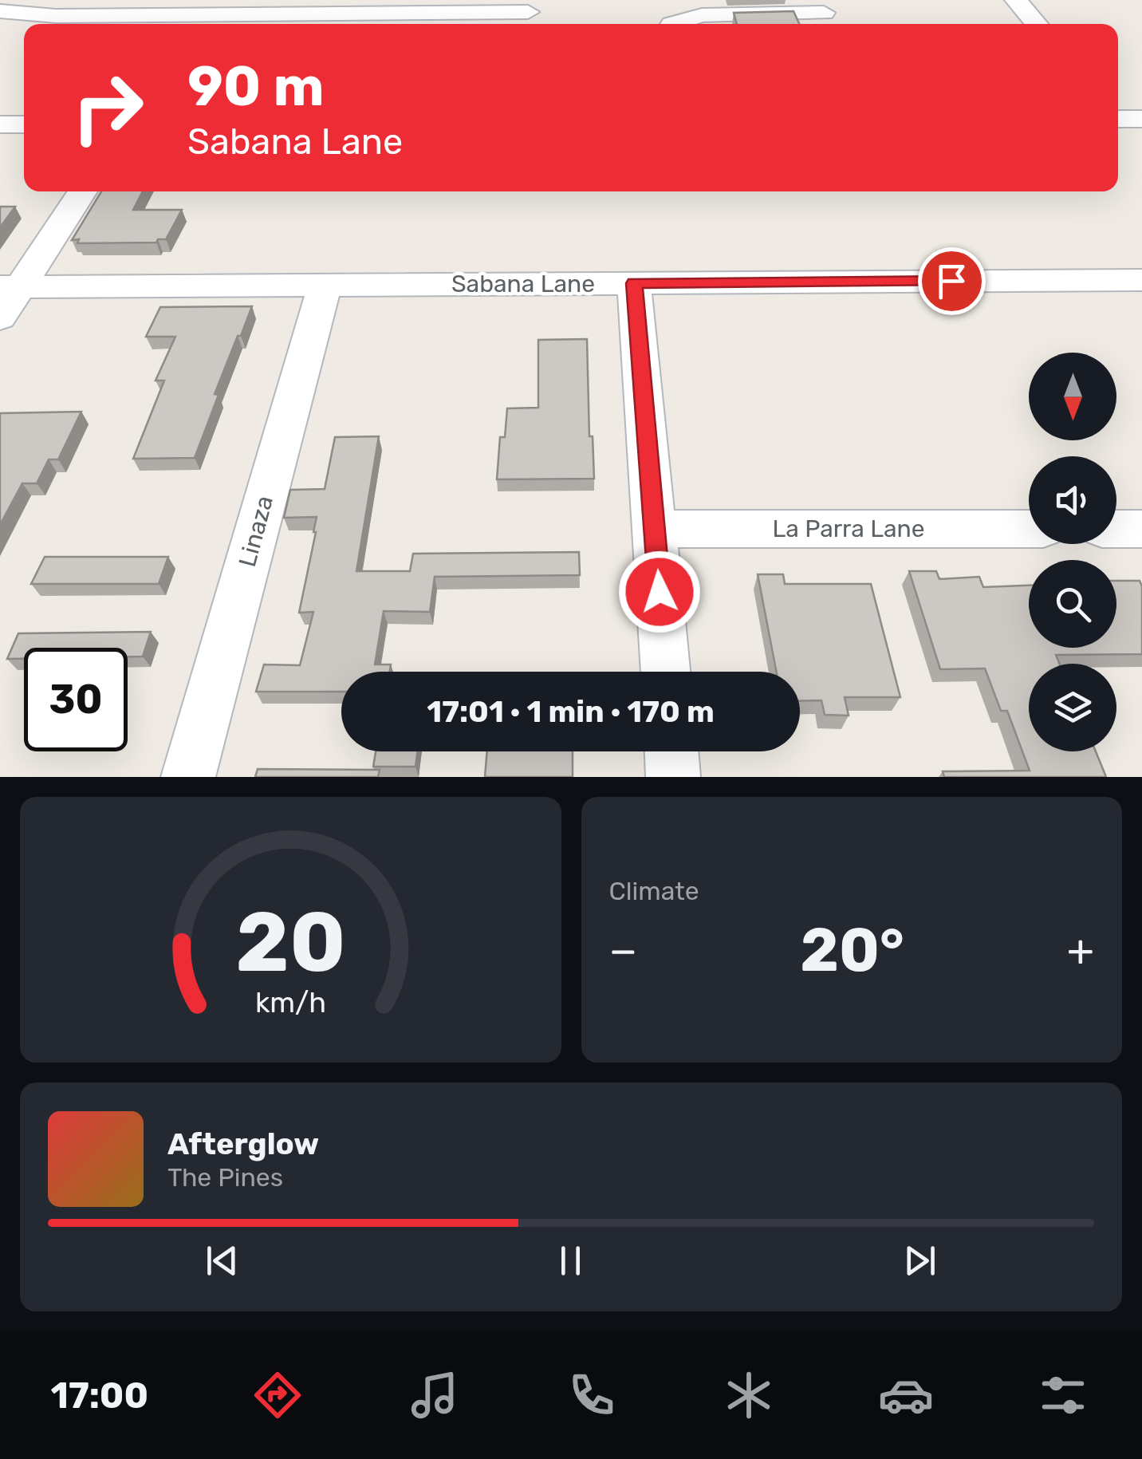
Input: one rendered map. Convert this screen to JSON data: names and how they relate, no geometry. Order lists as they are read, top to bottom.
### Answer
{
  "streets": {
    "street": ["Sabana Lane", "La Parra Lane", "Linaza"]
  },
  "crossings": [
    ["Sabana Lane", "Linaza"]
  ],
  "north": "bottom",
  "page": {
    "turn": ["90 m", "Sabana Lane"],
    "limit": "30",
    "trip": "17:01 · 1 min · 170 m",
    "tile": "Climate",
    "heat": ["−", "20°", "+"],
    "song": ["Afterglow", "The Pines"],
    "tabs": "17:00",
    "gauge": ["20", "km/h"]
  }
}
